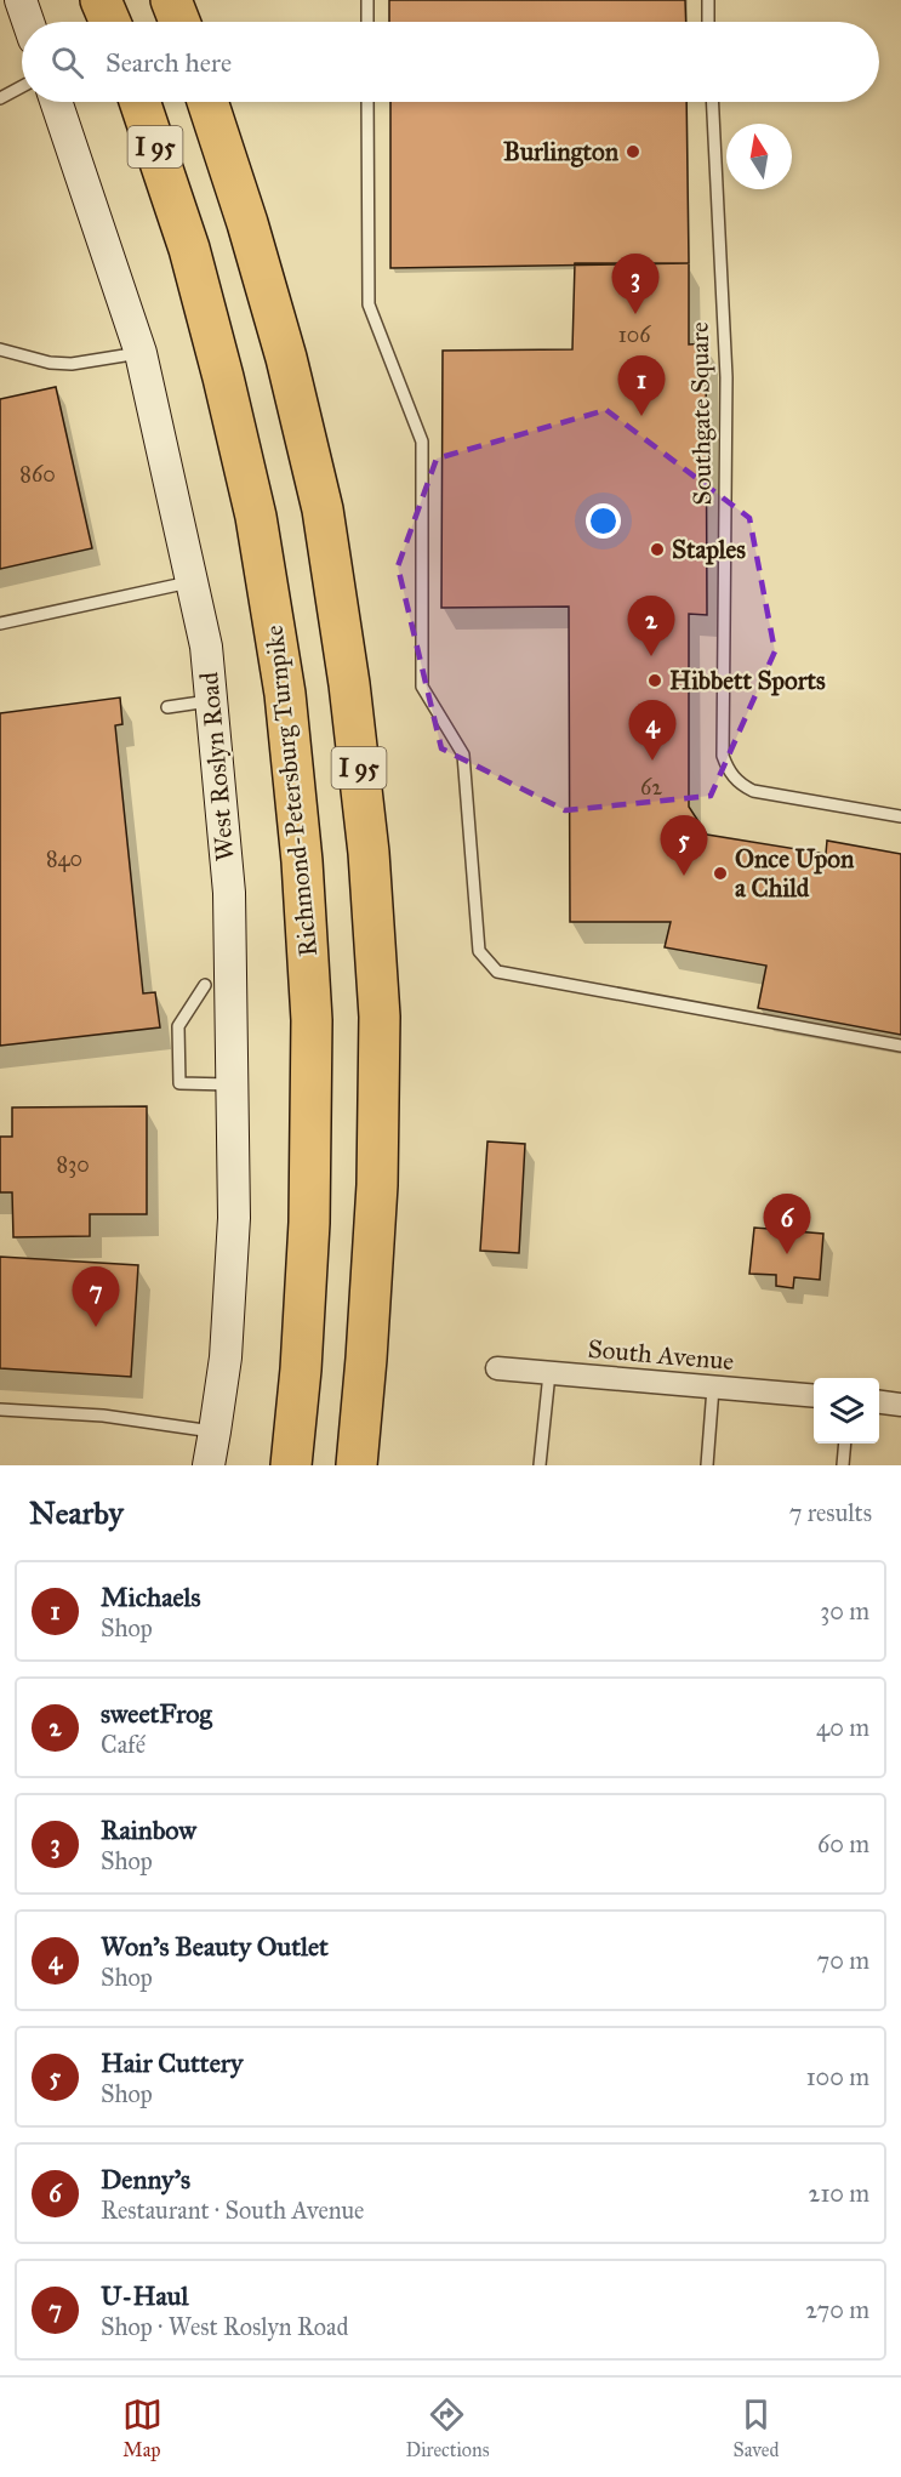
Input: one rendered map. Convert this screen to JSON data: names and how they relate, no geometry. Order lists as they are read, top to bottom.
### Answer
{
  "streets": {
    "highway": ["I 95", "Richmond-Petersburg Turnpike"],
    "main road": ["West Roslyn Road"],
    "street": ["South Avenue"],
    "lane": ["Southgate Square"]
  },
  "places": [
    "Burlington",
    "Staples",
    "Hibbett Sports",
    "Once Upon a Child"
  ],
  "house_numbers": [
    "106",
    "860",
    "62",
    "840",
    "830"
  ],
  "north": "top",
  "page": {
    "search": "Search here",
    "pins": [
      "3",
      "1",
      "2",
      "4",
      "5",
      "6",
      "7"
    ],
    "heading": ["Nearby", "7 results"],
    "list": [
      {
        "mark": "1",
        "name": "Michaels",
        "note": "Shop",
        "value": "30 m"
      },
      {
        "mark": "2",
        "name": "sweetFrog",
        "note": "Café",
        "value": "40 m"
      },
      {
        "mark": "3",
        "name": "Rainbow",
        "note": "Shop",
        "value": "60 m"
      },
      {
        "mark": "4",
        "name": "Won’s Beauty Outlet",
        "note": "Shop",
        "value": "70 m"
      },
      {
        "mark": "5",
        "name": "Hair Cuttery",
        "note": "Shop",
        "value": "100 m"
      },
      {
        "mark": "6",
        "name": "Denny's",
        "note": "Restaurant · South Avenue",
        "value": "210 m"
      },
      {
        "mark": "7",
        "name": "U-Haul",
        "note": "Shop · West Roslyn Road",
        "value": "270 m"
      }
    ],
    "nav": ["Map", "Directions", "Saved"]
  }
}
